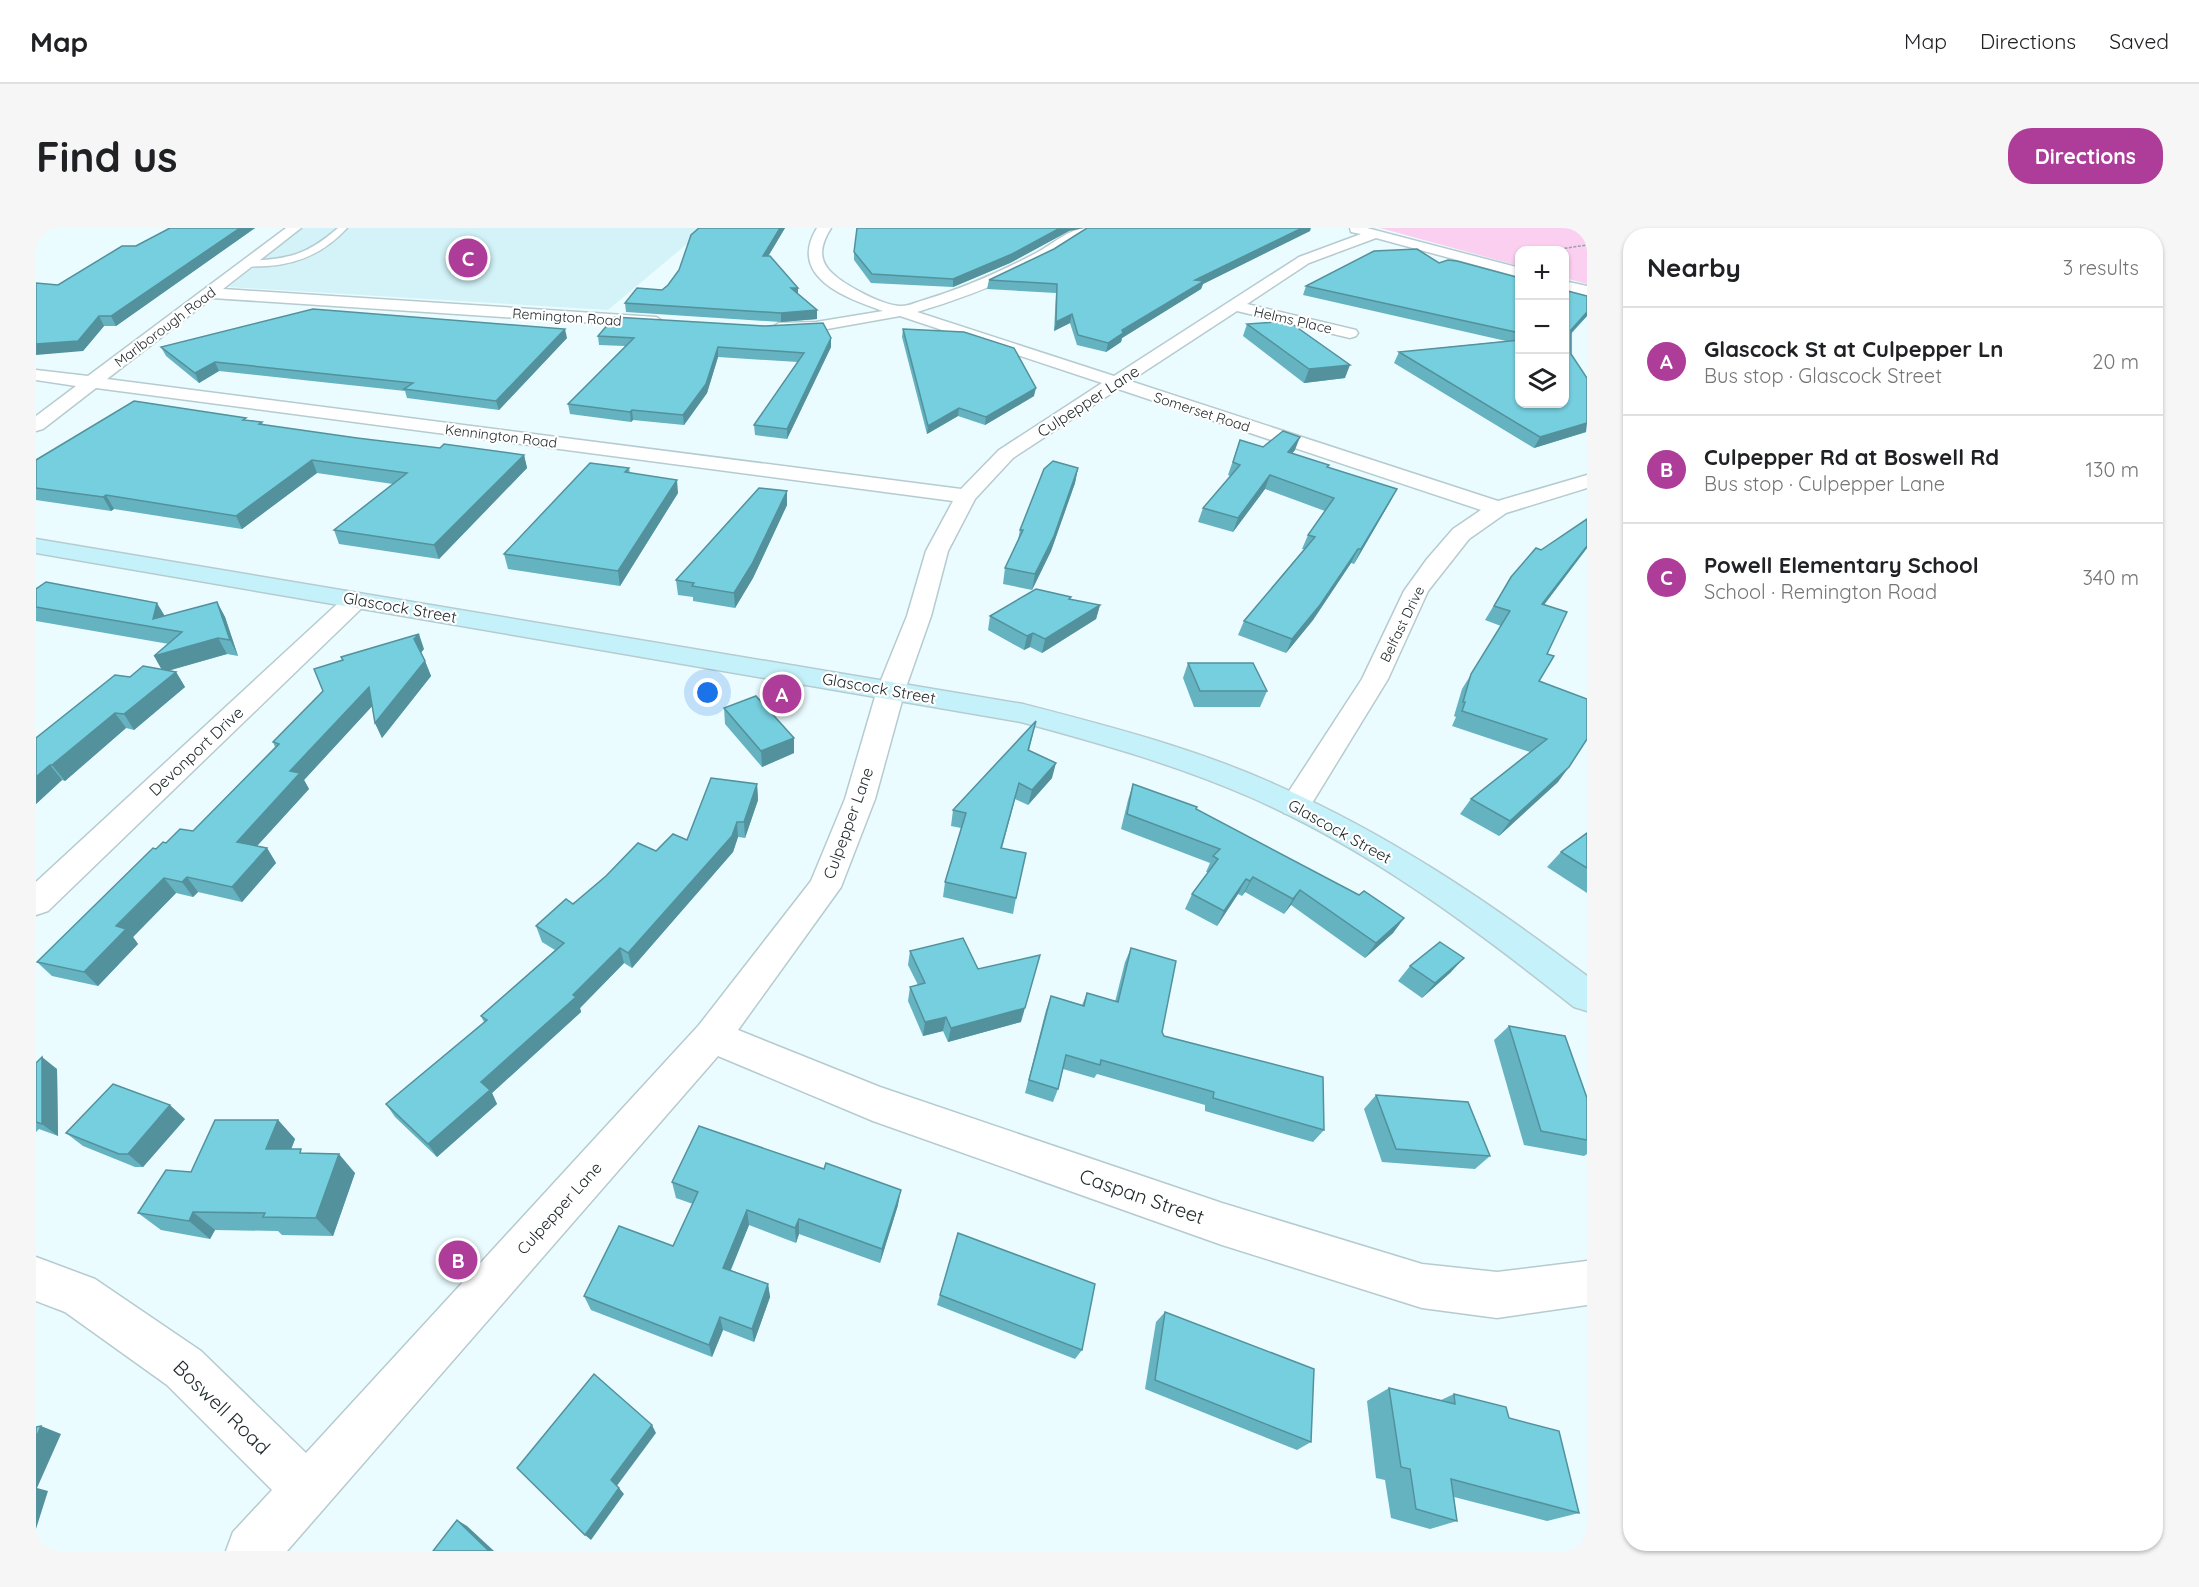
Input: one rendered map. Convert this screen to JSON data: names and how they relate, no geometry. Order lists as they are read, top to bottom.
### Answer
{
  "streets": {
    "street": [
      "Remington Road",
      "Helms Place",
      "Marlborough Road",
      "Culpepper Lane",
      "Somerset Road",
      "Kennington Road",
      "Glascock Street",
      "Belfast Drive",
      "Devonport Drive",
      "Caspan Street",
      "Boswell Road"
    ]
  },
  "crossings": [
    ["Remington Road", "Marlborough Road"],
    ["Helms Place", "Culpepper Lane"],
    ["Marlborough Road", "Kennington Road"],
    ["Culpepper Lane", "Somerset Road"],
    ["Culpepper Lane", "Kennington Road"],
    ["Culpepper Lane", "Glascock Street"],
    ["Culpepper Lane", "Caspan Street"],
    ["Culpepper Lane", "Boswell Road"],
    ["Somerset Road", "Belfast Drive"],
    ["Glascock Street", "Belfast Drive"],
    ["Glascock Street", "Devonport Drive"]
  ],
  "page": {
    "header": "Map",
    "nav": ["Map", "Directions", "Saved"],
    "buttons": "Directions",
    "title": "Find us",
    "heading": ["Nearby", "3 results"],
    "pins": ["C", "A", "B"],
    "map_buttons": ["+", "−"],
    "list": [
      {
        "mark": "A",
        "name": "Glascock St at Culpepper Ln",
        "note": "Bus stop · Glascock Street",
        "value": "20 m"
      },
      {
        "mark": "B",
        "name": "Culpepper Rd at Boswell Rd",
        "note": "Bus stop · Culpepper Lane",
        "value": "130 m"
      },
      {
        "mark": "C",
        "name": "Powell Elementary School",
        "note": "School · Remington Road",
        "value": "340 m"
      }
    ]
  }
}
